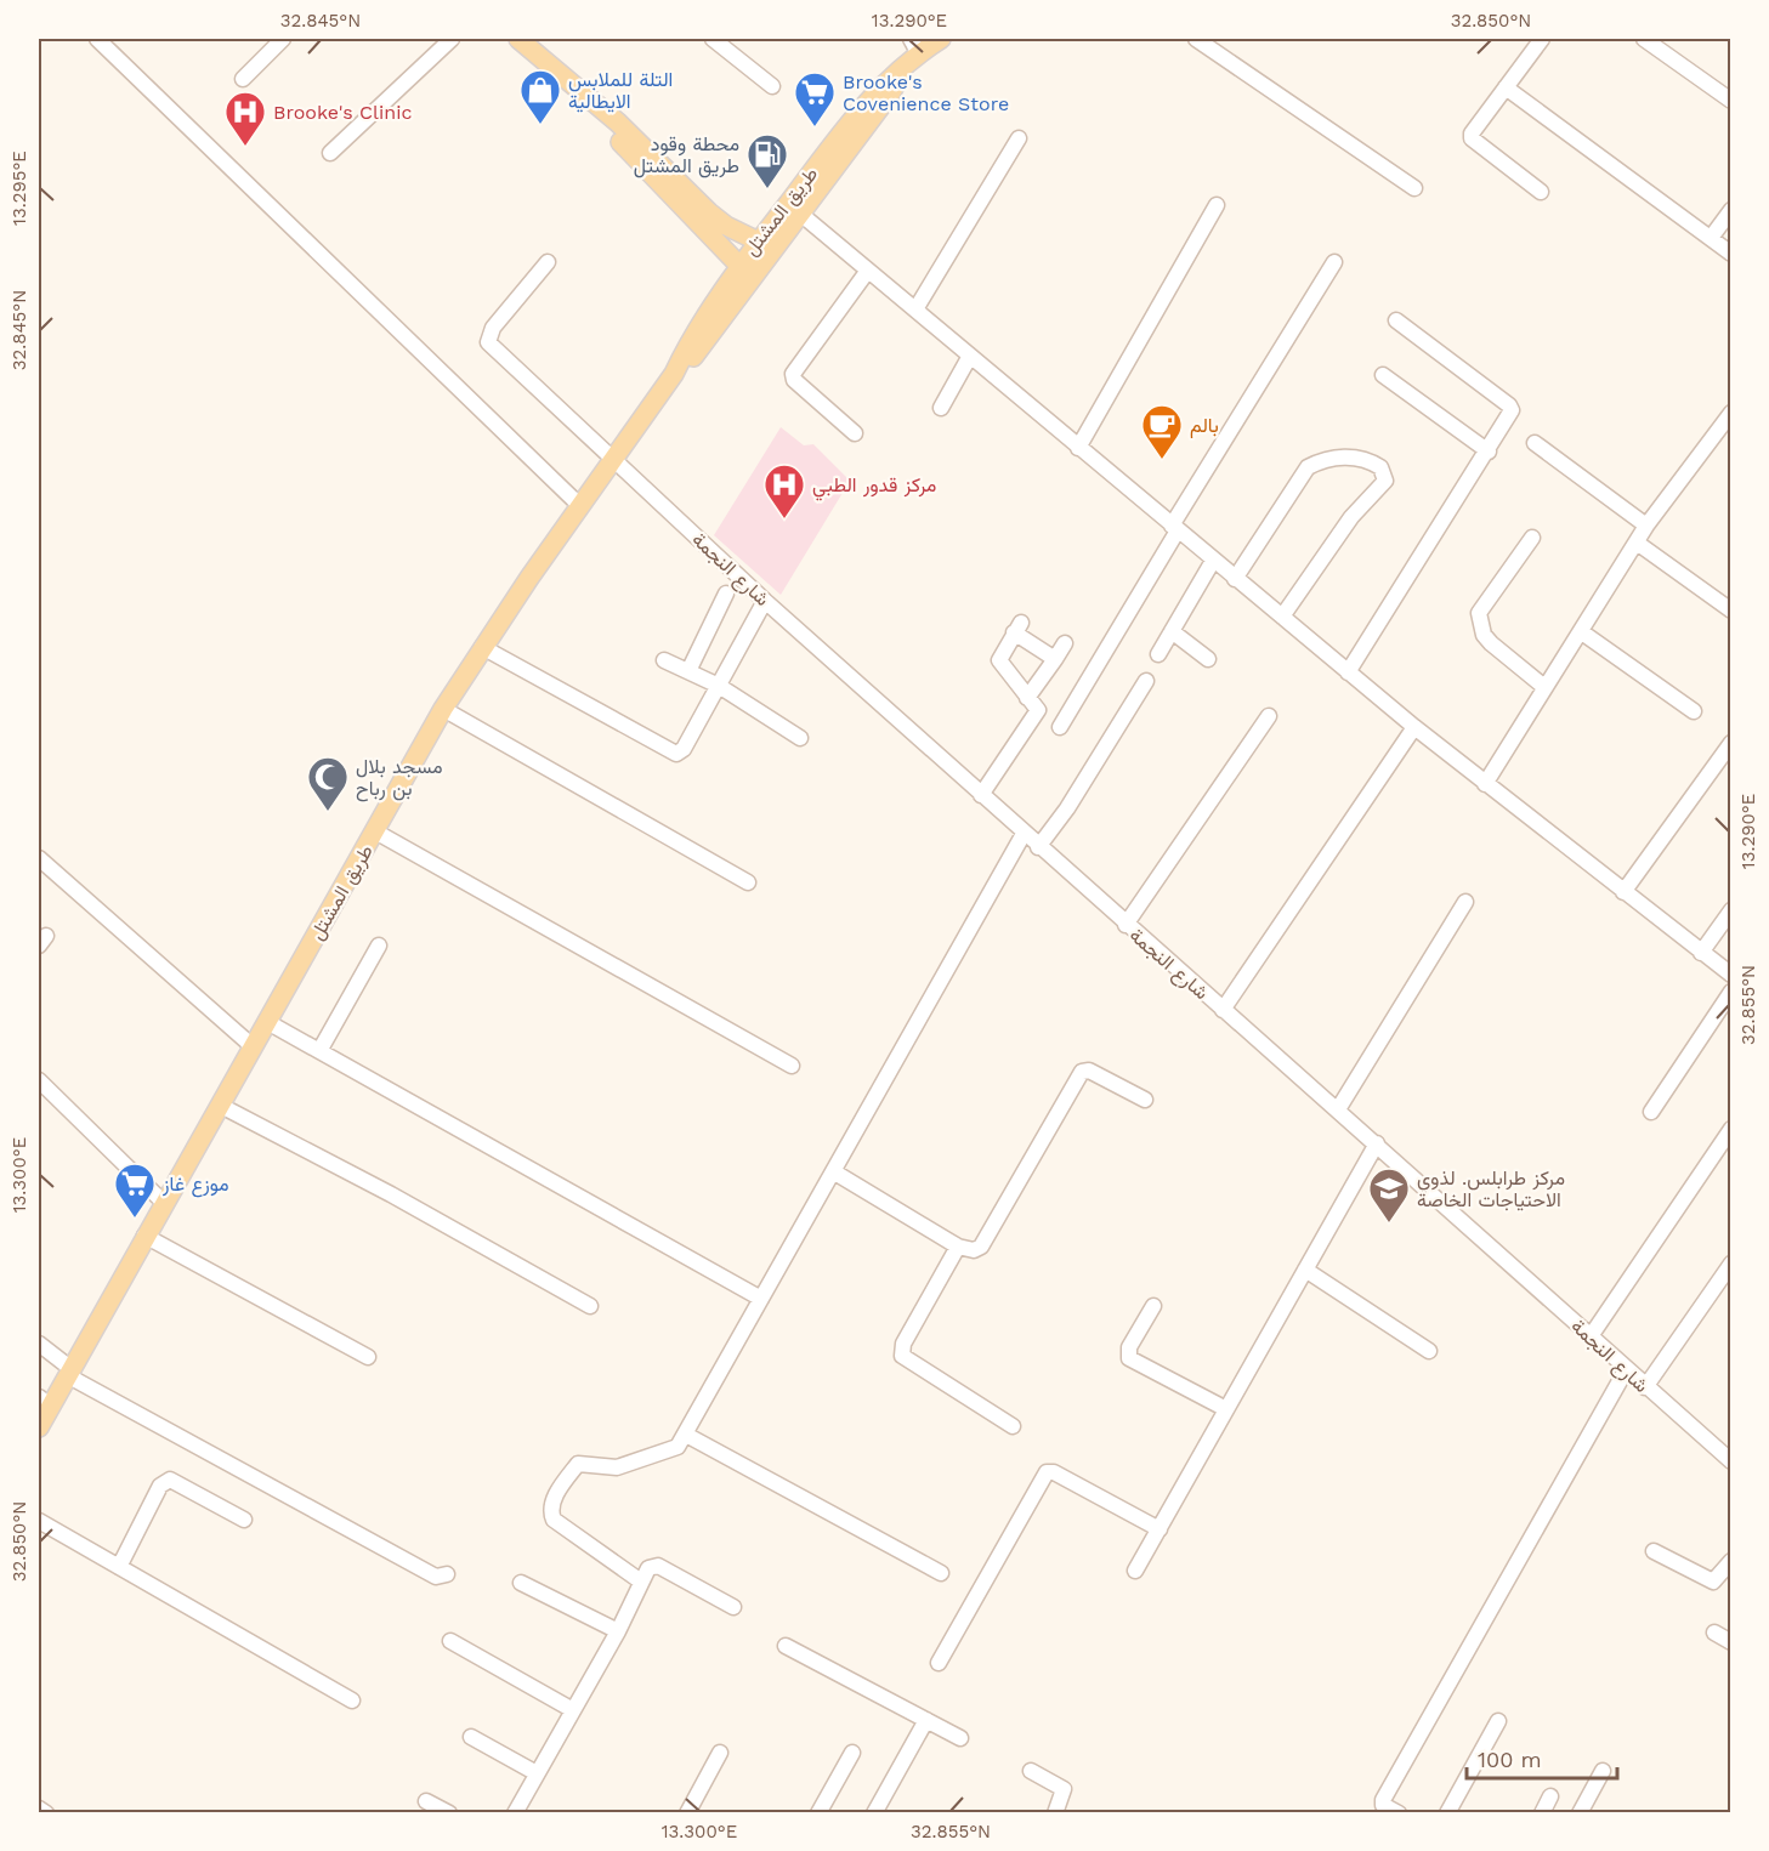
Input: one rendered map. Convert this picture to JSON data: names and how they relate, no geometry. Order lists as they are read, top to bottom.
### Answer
{
  "streets": {
    "main road": ["طريق المشتل"],
    "street": ["شارع النجمة"]
  },
  "crossings": [
    ["طريق المشتل", "شارع النجمة"]
  ],
  "places": {
    "shop": ["التلة للملابس الايطالية"],
    "supermarket": ["Brooke's Covenience Store", "موزع غاز"],
    "hospital": ["Brooke's Clinic", "مركز قدور الطبي"],
    "fuel station": ["محطة وقود طريق المشتل"],
    "cafe": ["بالم"],
    "mosque": ["مسجد بلال بن رباح"],
    "school or university": ["مركز طرابلس. لذوي الاحتياجات الخاصة"]
  },
  "scale_bar": "100 m",
  "coordinates": [
    "32.845°N",
    "13.290°E",
    "32.850°N",
    "13.295°E",
    "32.855°N",
    "13.300°E"
  ]
}
